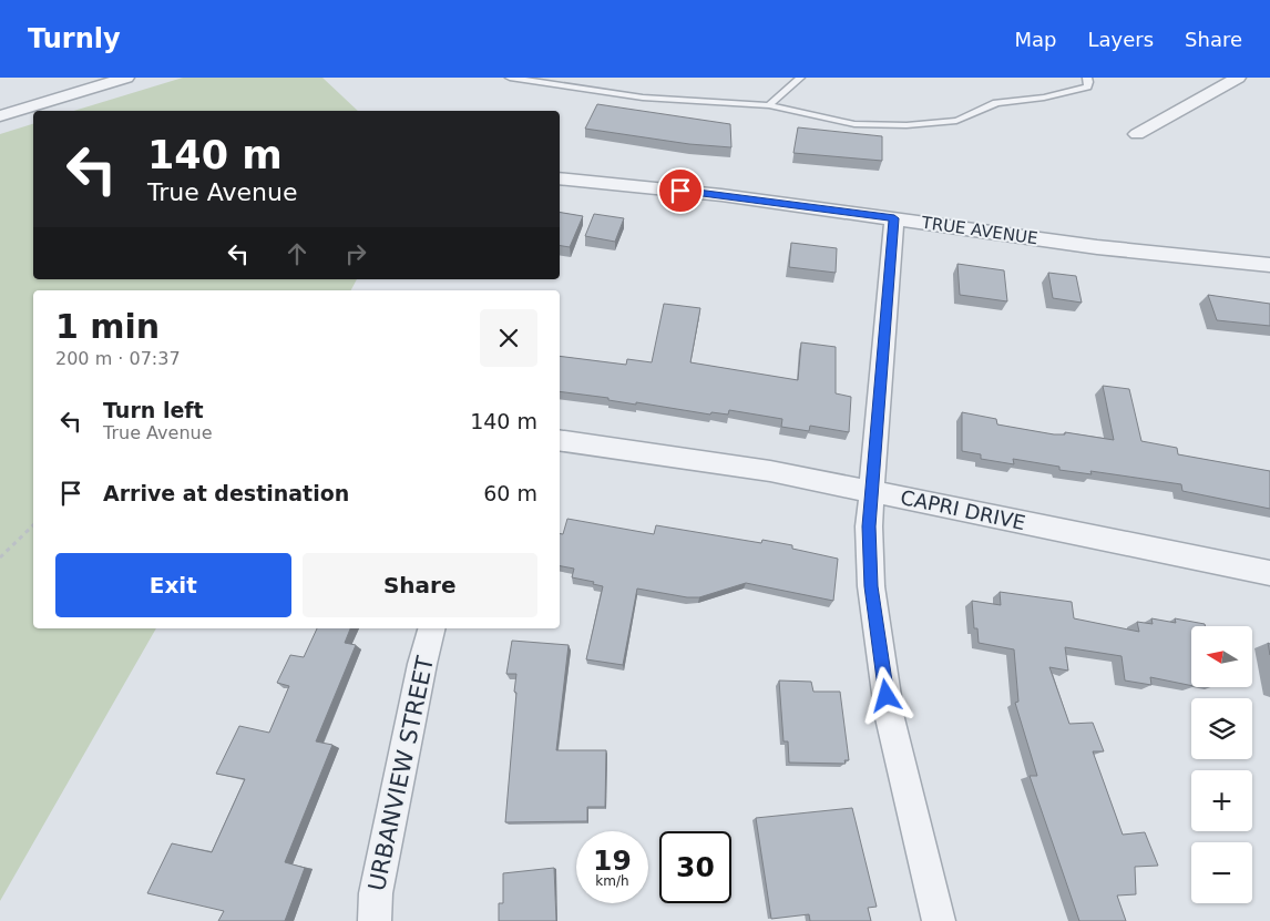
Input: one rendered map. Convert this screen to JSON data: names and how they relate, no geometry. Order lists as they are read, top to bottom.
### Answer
{
  "streets": {
    "street": ["TRUE AVENUE", "CAPRI DRIVE", "URBANVIEW STREET"]
  },
  "north": "left",
  "page": {
    "header": "Turnly",
    "nav": ["Map", "Layers", "Share"],
    "turn": ["140 m", "True Avenue"],
    "heading": ["1 min", "200 m · 07:37"],
    "list": [
      {
        "name": "Turn left",
        "note": "True Avenue",
        "value": "140 m"
      },
      {
        "name": "Arrive at destination",
        "value": "60 m"
      }
    ],
    "buttons": ["Exit", "Share"],
    "map_buttons": ["+", "−"],
    "speed": "19 km/h",
    "limit": "30"
  }
}
